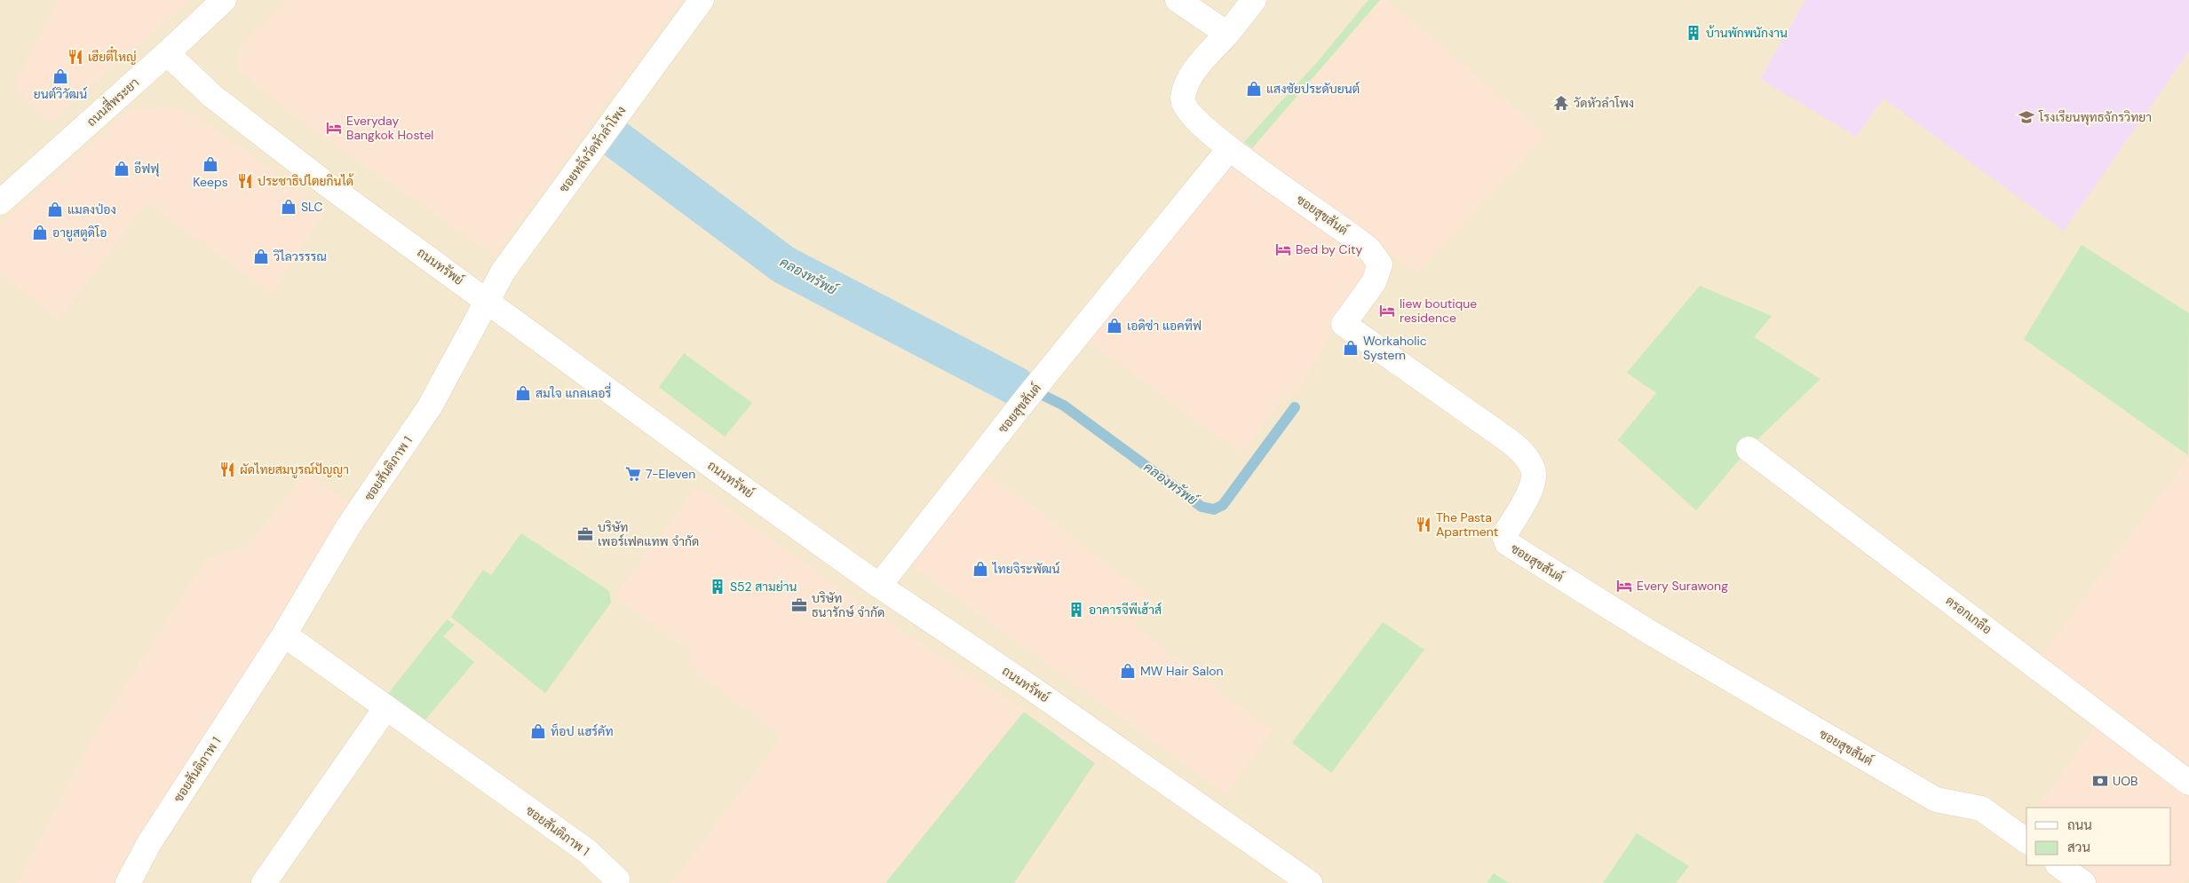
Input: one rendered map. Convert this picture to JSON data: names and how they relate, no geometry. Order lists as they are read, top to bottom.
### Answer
{
  "streets": {
    "street": [
      "ถนนสี่พระยา",
      "ซอยหลังวัดหัวลำโพง",
      "ซอยสุขสันต์",
      "ถนนทรัพย์",
      "ซอยสันติภาพ 1",
      "ตรอกเกลือ"
    ]
  },
  "crossings": [
    ["ถนนสี่พระยา", "ถนนทรัพย์"],
    ["ซอยหลังวัดหัวลำโพง", "ถนนทรัพย์"],
    ["ซอยหลังวัดหัวลำโพง", "ซอยสันติภาพ 1"],
    ["ซอยสุขสันต์", "ถนนทรัพย์"],
    ["ถนนทรัพย์", "ซอยสันติภาพ 1"]
  ],
  "water": ["คลองทรัพย์"],
  "places": {
    "building": ["บ้านพักพนักงาน", "S52 สามย่าน", "อาคารจีพีเฮ้าส์"],
    "restaurant": [
      "เฮียตี๋ใหญ่",
      "ประชาธิปไตยกินได้",
      "ผัดไทยสมบูรณ์ปัญญา",
      "The Pasta Apartment"
    ],
    "shop": [
      "ยนต์วิวัฒน์",
      "แสงชัยประดับยนต์",
      "Keeps",
      "อีฟฟุ",
      "SLC",
      "แมลงป่อง",
      "อายูสตูดิโอ",
      "วิไลวรรรณ",
      "เอดิซ่า แอคทีฟ",
      "Workaholic System",
      "สมใจ แกลเลอรี่",
      "ไทยจิระพัฒน์",
      "MW Hair Salon",
      "ท็อป แฮร์คัท"
    ],
    "temple": ["วัดหัวลำโพง"],
    "school or university": ["โรงเรียนพุทธจักรวิทยา"],
    "hotel": [
      "Everyday Bangkok Hostel",
      "Bed by City",
      "liew boutique residence",
      "Every Surawong"
    ],
    "supermarket": ["7-Eleven"],
    "office": ["บริษัท เพอร์เฟคแทพ จำกัด", "บริษัท ธนารักษ์ จำกัด"],
    "bank": ["UOB"]
  },
  "legend": ["ถนน", "สวน"]
}
